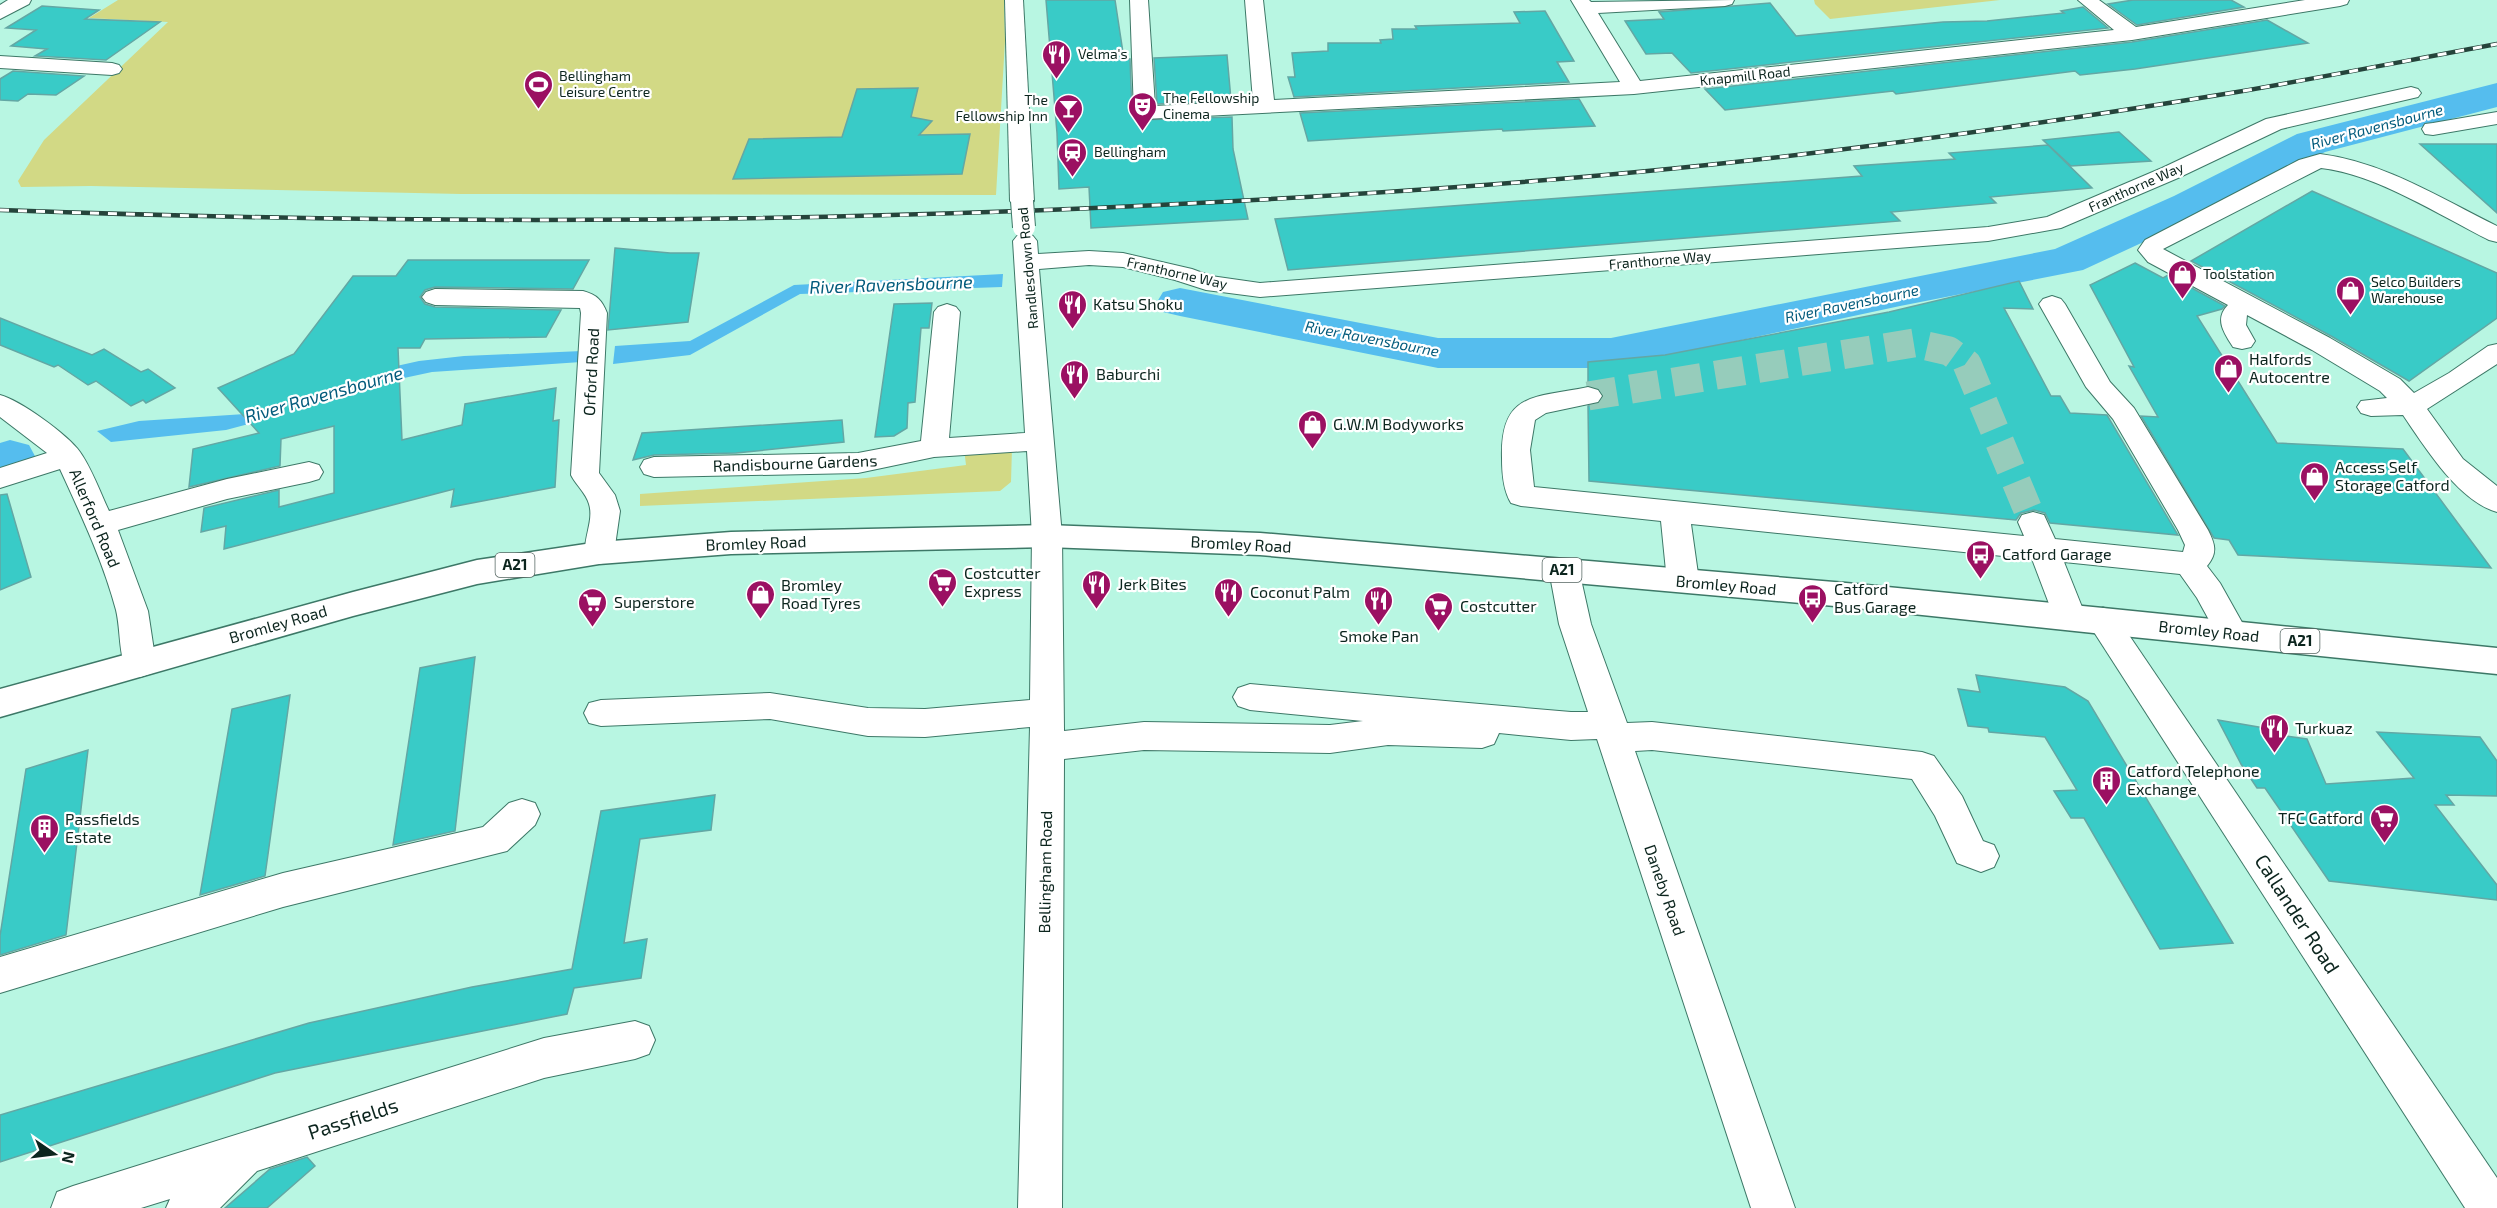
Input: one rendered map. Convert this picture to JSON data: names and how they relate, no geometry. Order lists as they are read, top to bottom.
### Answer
{
  "streets": {
    "main road": ["Bromley Road", "A21"],
    "street": [
      "Knapmill Road",
      "Franthorne Way",
      "Randlesdown Road",
      "Orford Road",
      "Randisbourne Gardens",
      "Allerford Road",
      "Bellingham Road",
      "Daneby Road",
      "Callander Road",
      "Passfields"
    ]
  },
  "crossings": [
    ["Franthorne Way", "Randlesdown Road"],
    ["Randlesdown Road", "Randisbourne Gardens"],
    ["Randlesdown Road", "Bromley Road"],
    ["Randlesdown Road", "Bellingham Road"],
    ["Orford Road", "Bromley Road"],
    ["Allerford Road", "Bromley Road"],
    ["Bromley Road", "Bellingham Road"],
    ["Bromley Road", "Daneby Road"],
    ["Bromley Road", "Callander Road"]
  ],
  "water": ["River Ravensbourne"],
  "places": {
    "restaurant": [
      "Velma's",
      "Katsu Shoku",
      "Baburchi",
      "Jerk Bites",
      "Coconut Palm",
      "Smoke Pan",
      "Turkuaz"
    ],
    "sports": ["Bellingham Leisure Centre"],
    "theatre": ["The Fellowship Cinema"],
    "bar": ["The Fellowship Inn"],
    "station": ["Bellingham"],
    "shop": [
      "Toolstation",
      "Selco Builders Warehouse",
      "Halfords Autocentre",
      "G.W.M Bodyworks",
      "Access Self Storage Catford",
      "Bromley Road Tyres"
    ],
    "bus stop": ["Catford Garage", "Catford Bus Garage"],
    "supermarket": [
      "Costcutter Express",
      "Superstore",
      "Costcutter",
      "TFC Catford"
    ],
    "building": ["Catford Telephone Exchange", "Passfields Estate"]
  },
  "north": "right"
}
